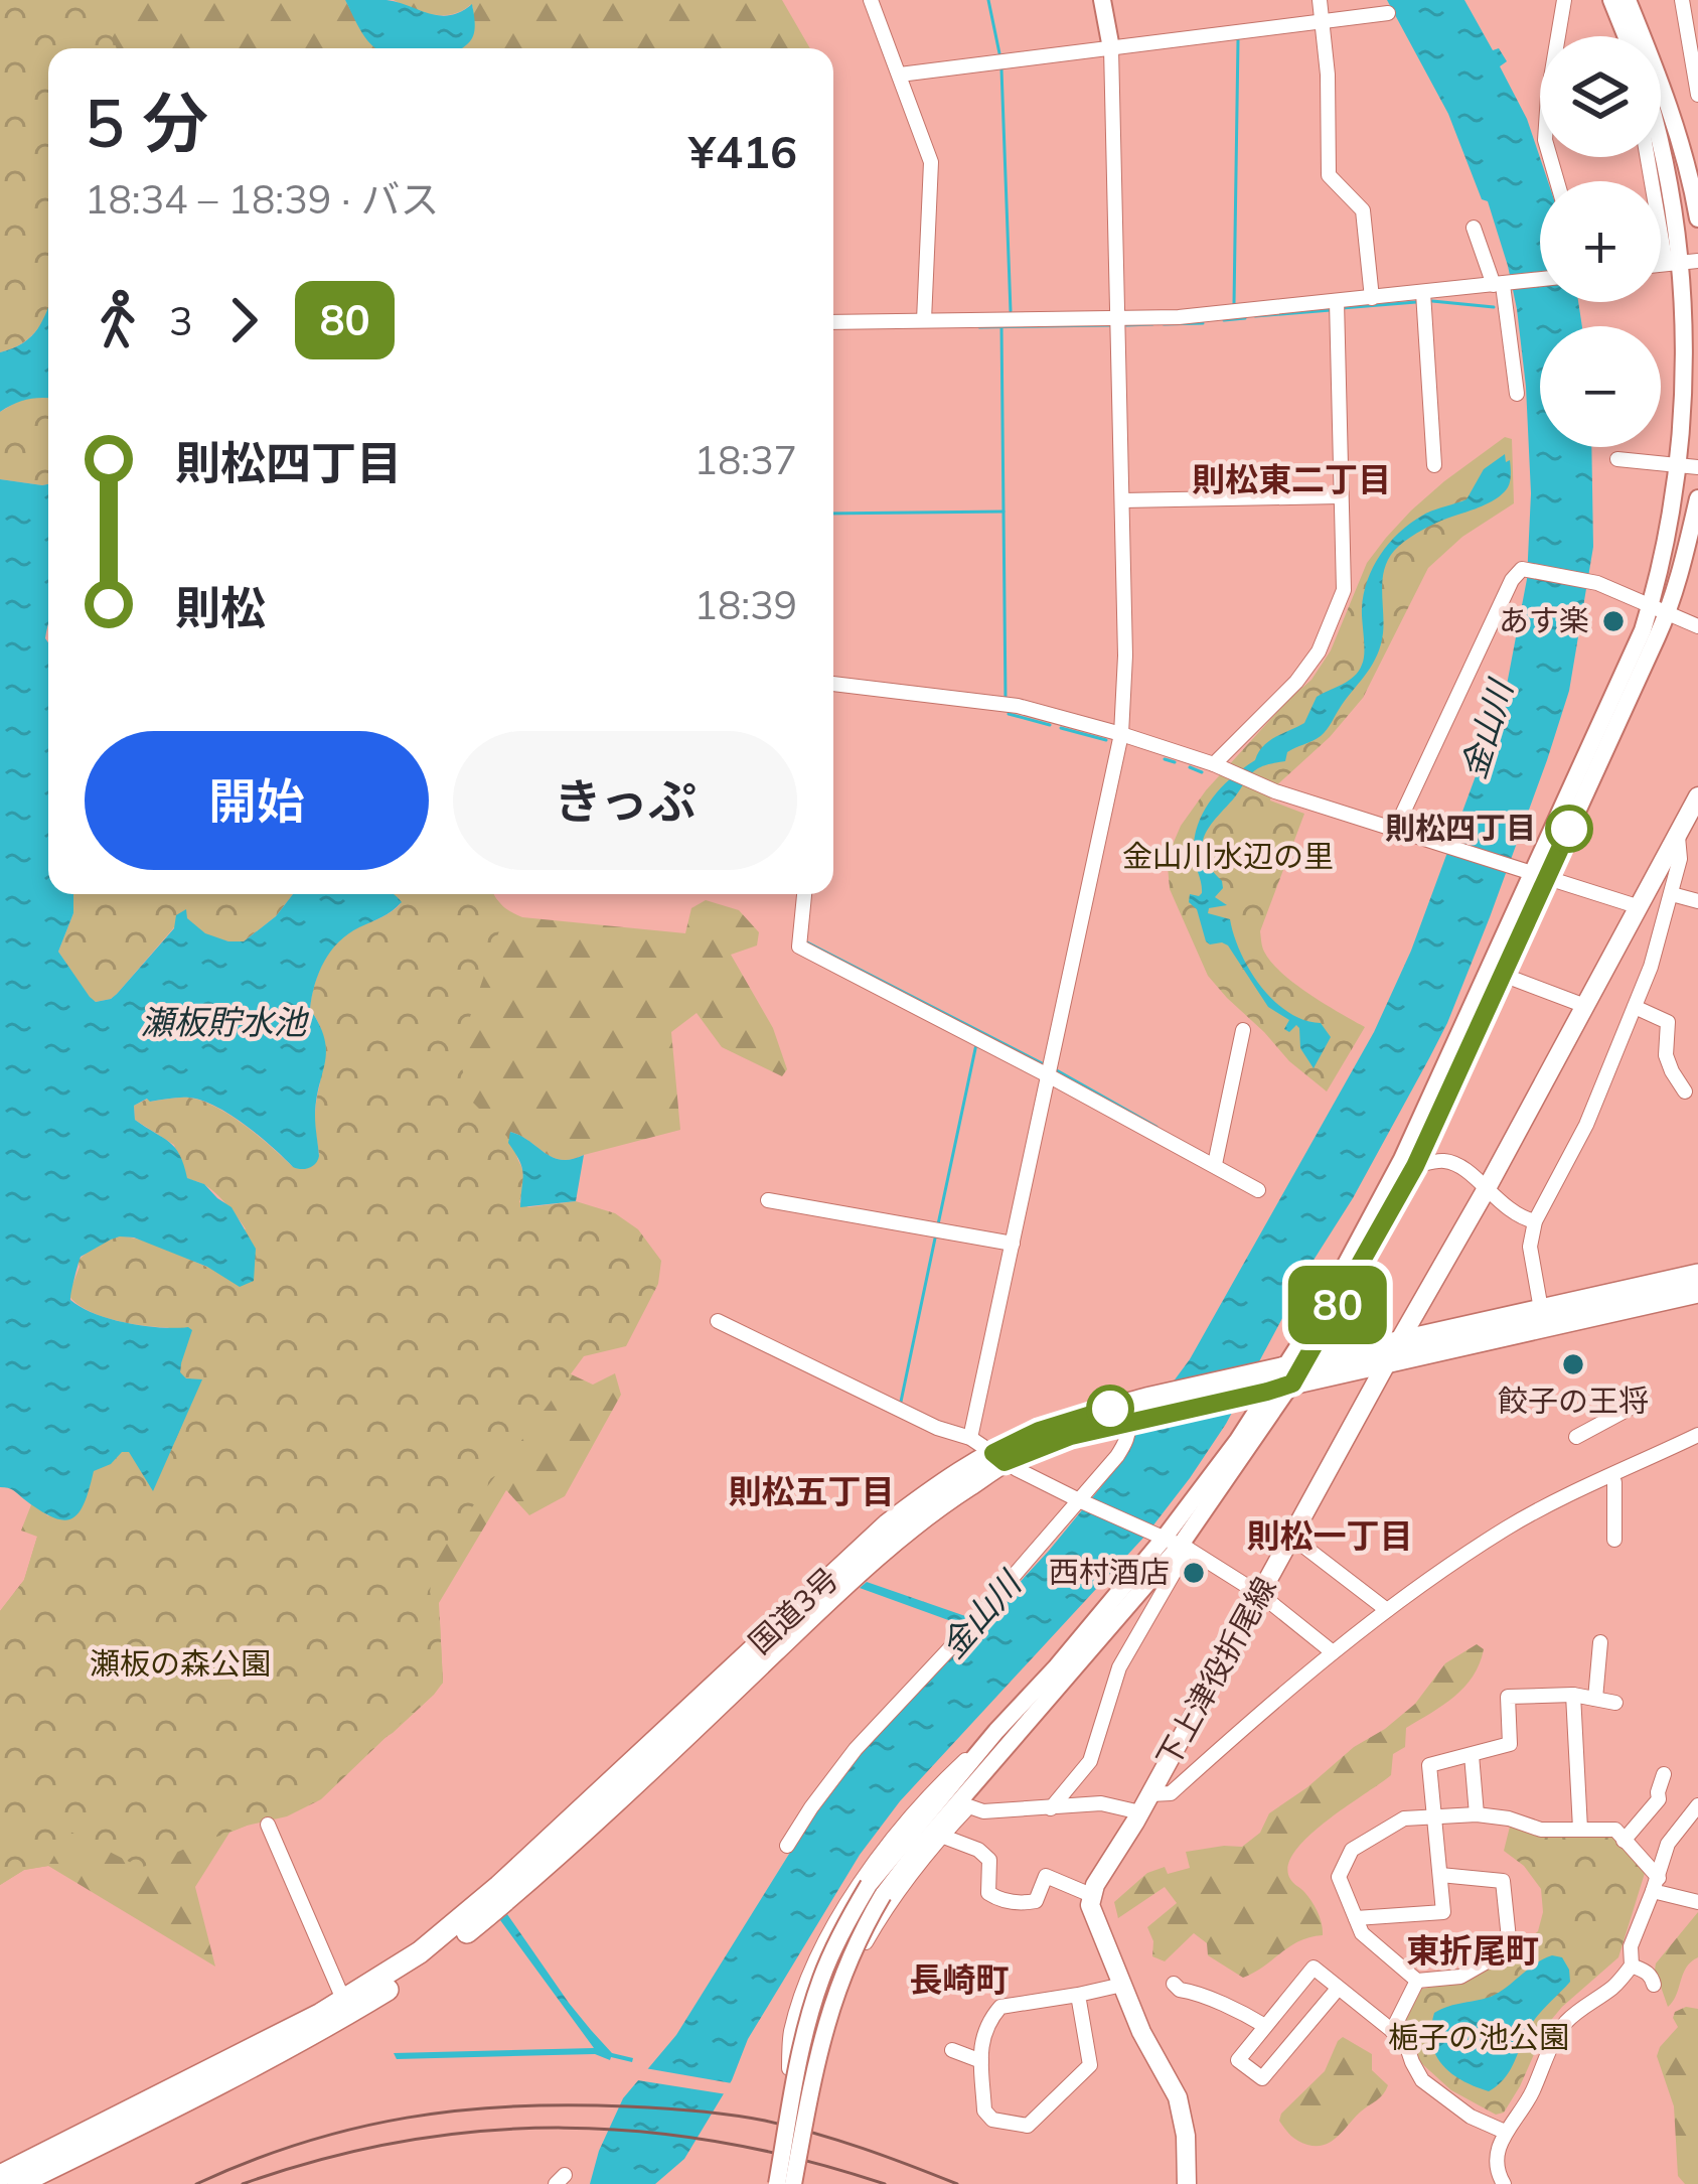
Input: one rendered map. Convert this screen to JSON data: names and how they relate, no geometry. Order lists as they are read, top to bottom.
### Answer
{
  "streets": {
    "highway": ["国道3号"],
    "main road": ["下上津役折尾線"]
  },
  "crossings": [
    ["国道3号", "下上津役折尾線"]
  ],
  "districts": [
    "則松東二丁目",
    "則松五丁目",
    "則松一丁目",
    "東折尾町",
    "長崎町"
  ],
  "water": ["金山川", "瀬板貯水池"],
  "parks": ["金山川水辺の里", "瀬板の森公園", "梔子の池公園"],
  "places": [
    "あす楽",
    "則松四丁目",
    "餃子の王将",
    "西村酒店"
  ],
  "lines": ["bus line 80"],
  "page": {
    "on_map": "80",
    "map_buttons": ["+", "−"],
    "heading": ["5 分", "18:34 – 18:39 · バス", "¥416"],
    "legs": ["3", "80"],
    "list": [
      {
        "name": "則松四丁目",
        "value": "18:37"
      },
      {
        "name": "則松",
        "value": "18:39"
      }
    ],
    "buttons": ["開始", "きっぷ"]
  }
}
